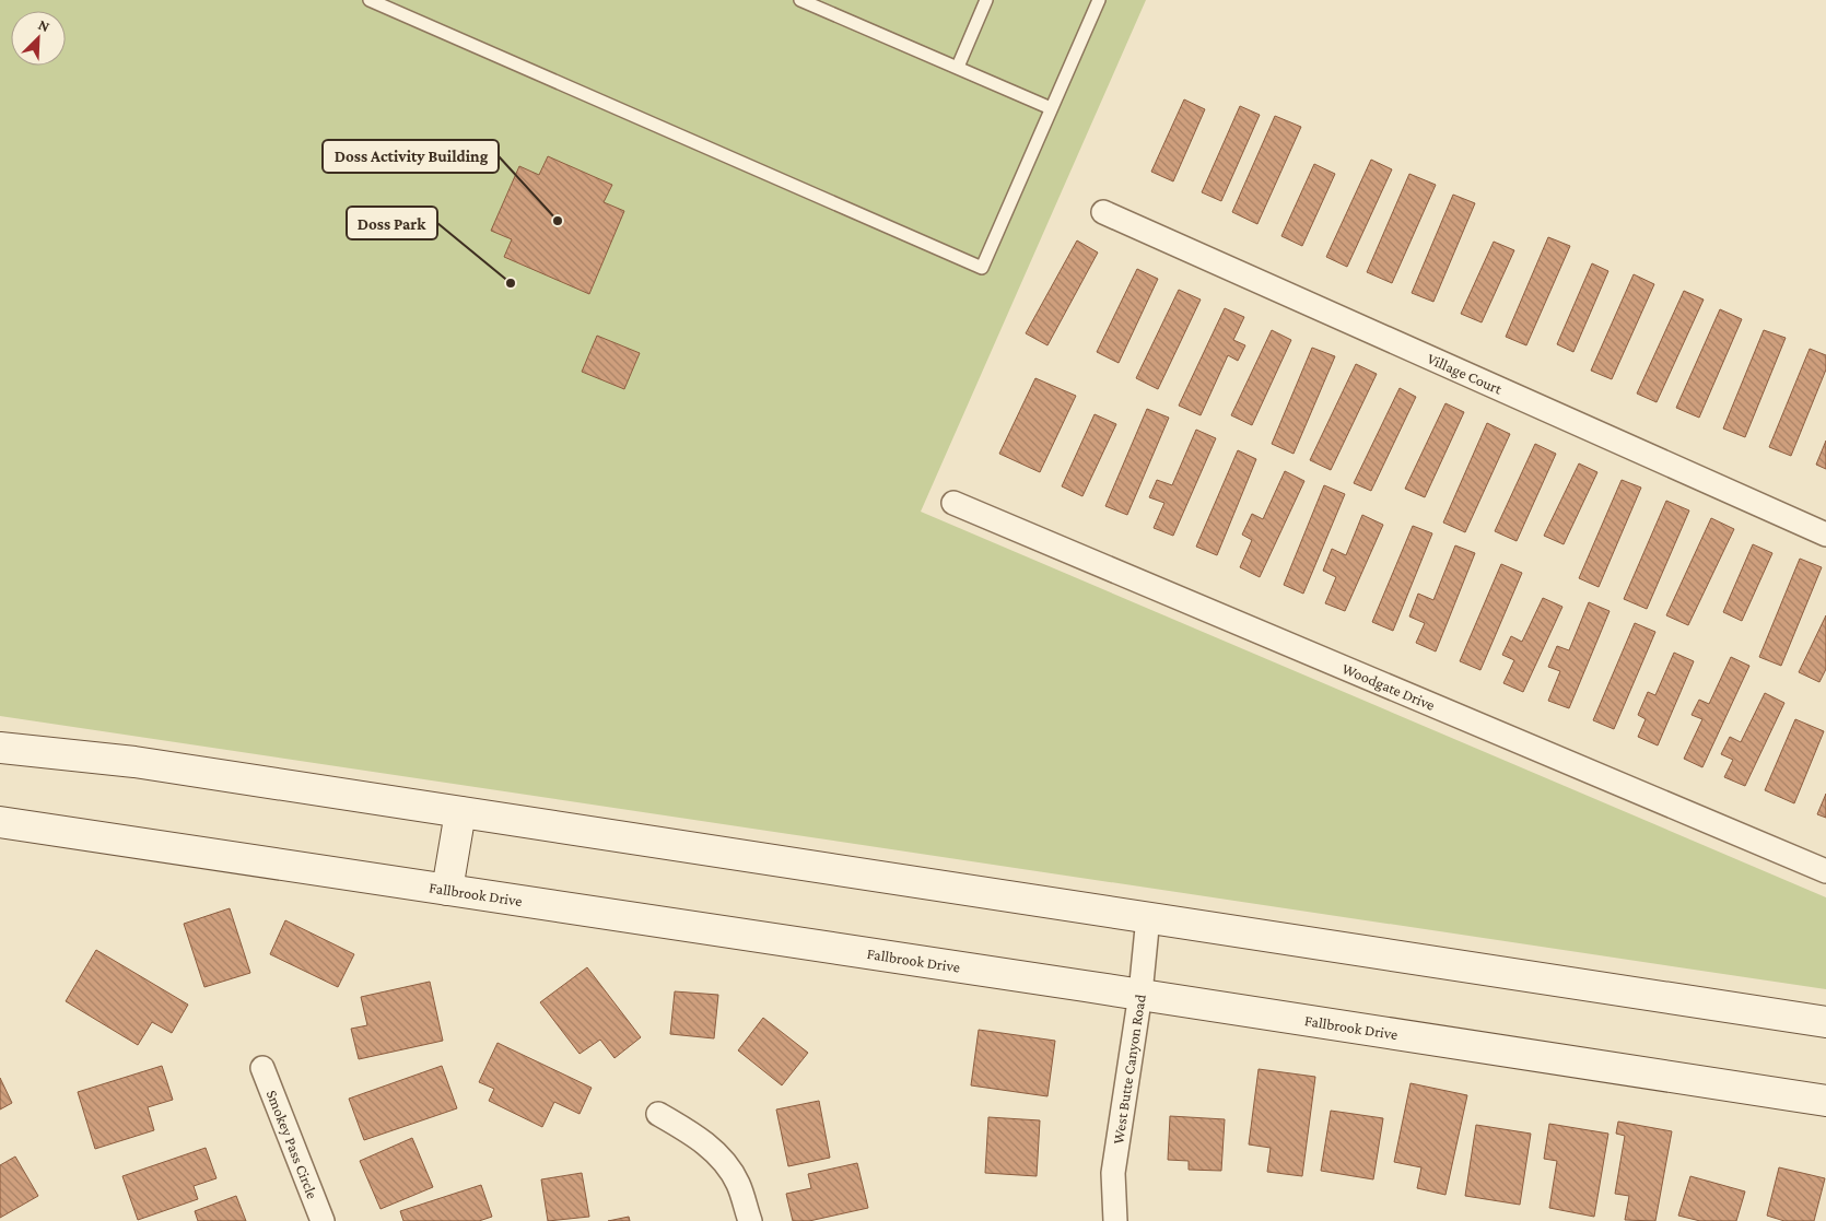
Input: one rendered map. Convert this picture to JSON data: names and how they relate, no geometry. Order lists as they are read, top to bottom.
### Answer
{
  "streets": {
    "main road": ["Fallbrook Drive"],
    "street": [
      "Village Court",
      "Woodgate Drive",
      "West Butte Canyon Road",
      "Smokey Pass Circle"
    ]
  },
  "crossings": [
    ["Fallbrook Drive", "West Butte Canyon Road"]
  ],
  "places": ["Doss Activity Building", "Doss Park"],
  "north": "top right"
}
